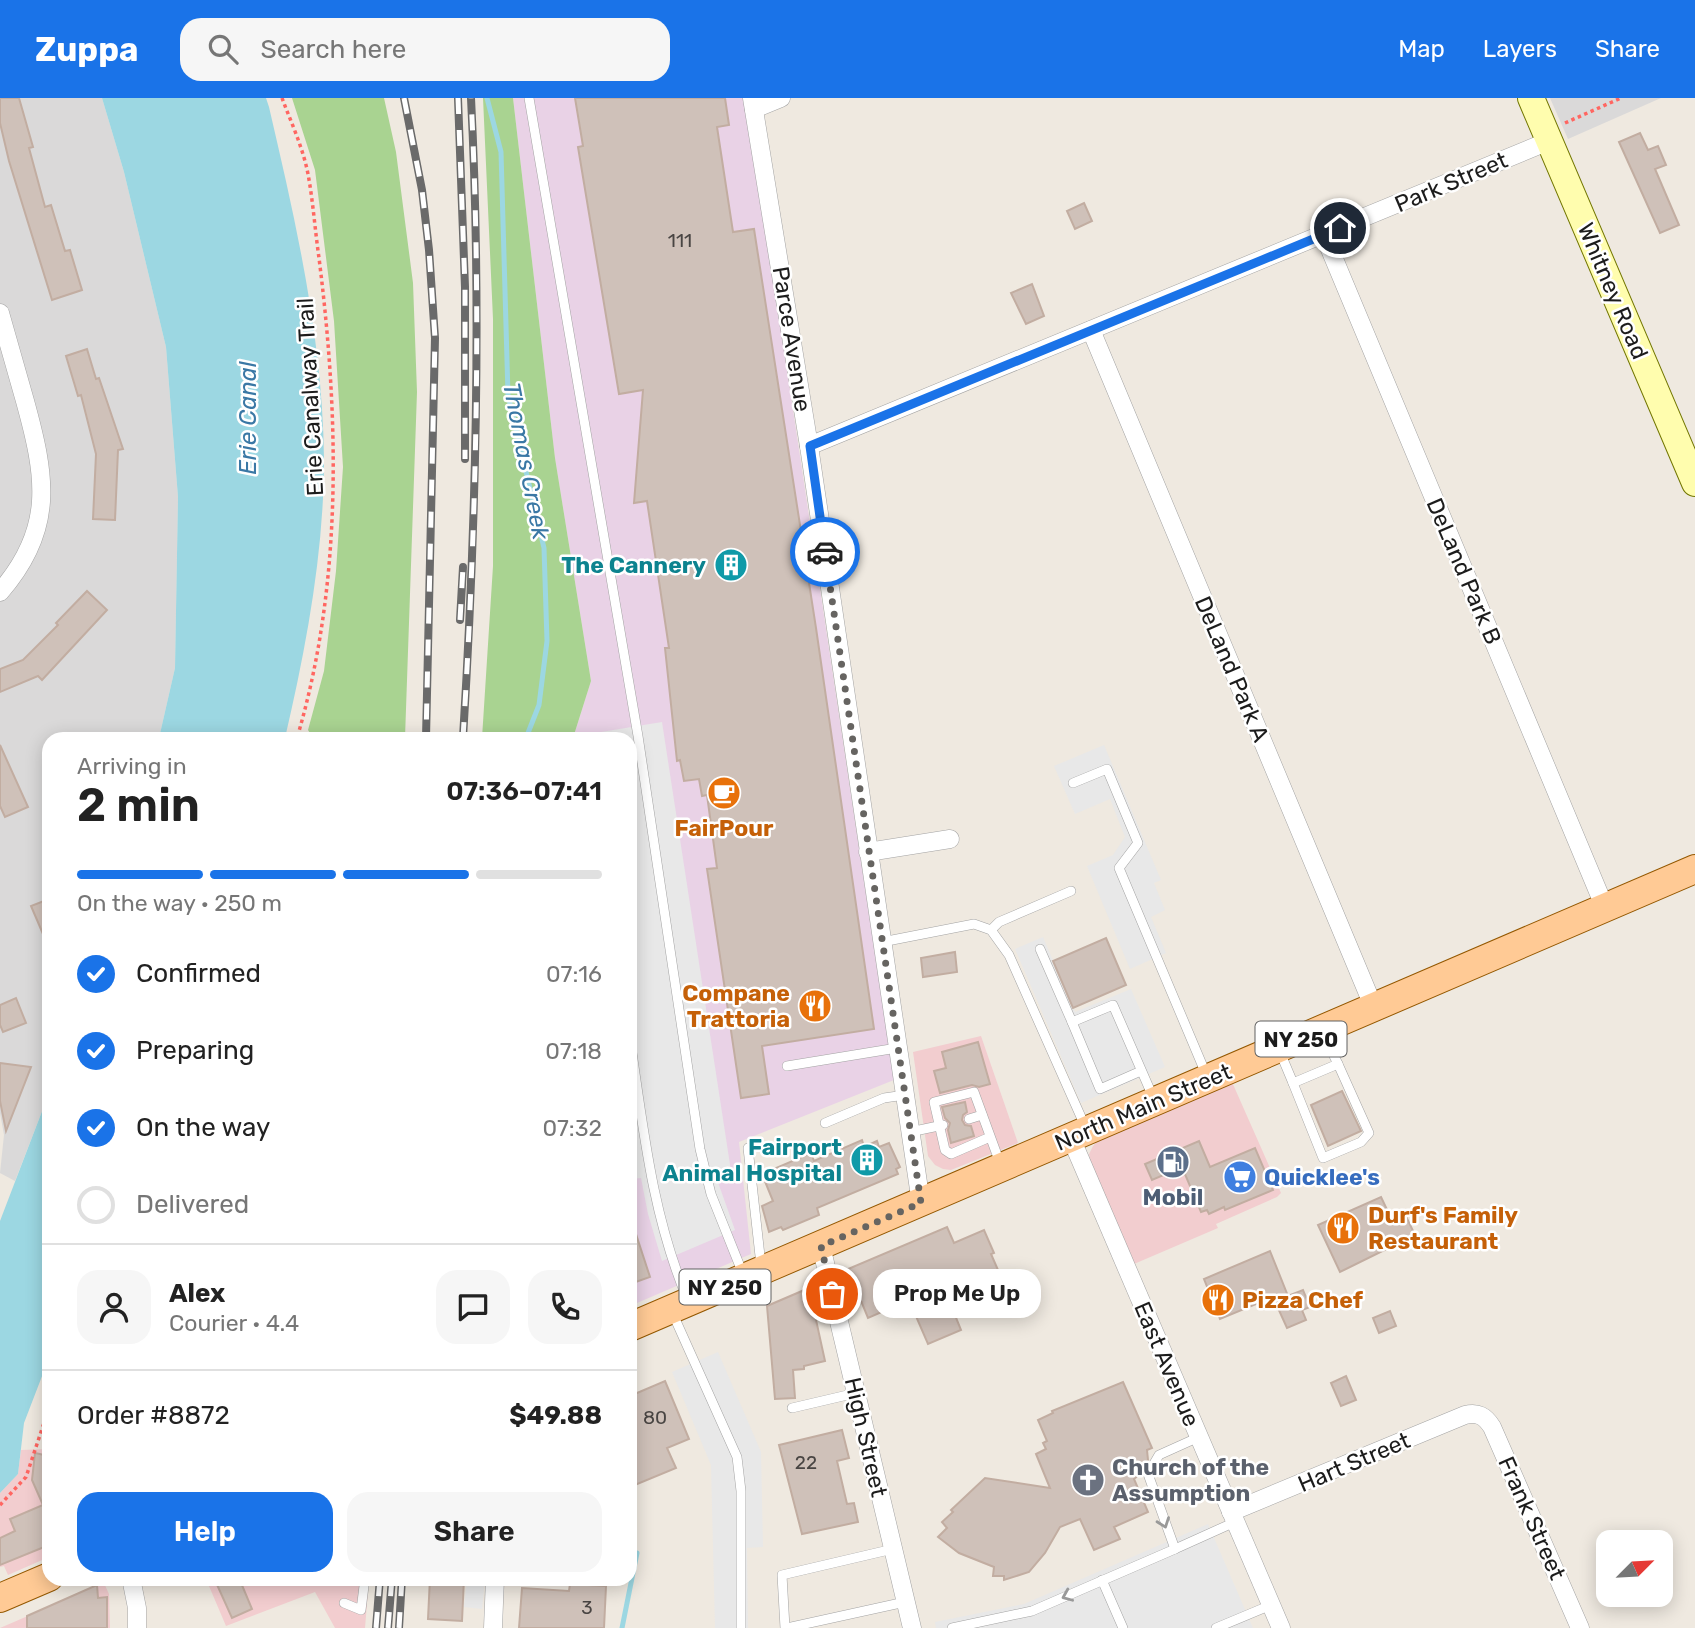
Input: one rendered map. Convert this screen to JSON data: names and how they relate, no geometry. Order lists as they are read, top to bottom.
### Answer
{
  "streets": {
    "main road": ["Whitney Road", "NY 250", "North Main Street"],
    "street": [
      "Park Street",
      "Parce Avenue",
      "DeLand Park B",
      "DeLand Park A",
      "East Avenue",
      "High Street",
      "Hart Street",
      "Frank Street"
    ],
    "path": ["Erie Canalway Trail"]
  },
  "crossings": [
    ["Park Street", "Whitney Road"],
    ["Park Street", "Parce Avenue"],
    ["Park Street", "DeLand Park B"],
    ["Park Street", "DeLand Park A"],
    ["Parce Avenue", "North Main Street"],
    ["DeLand Park B", "North Main Street"],
    ["DeLand Park A", "North Main Street"],
    ["North Main Street", "East Avenue"],
    ["North Main Street", "High Street"],
    ["East Avenue", "Hart Street"],
    ["Hart Street", "Frank Street"]
  ],
  "water": ["Erie Canal", "Thomas Creek"],
  "places": {
    "building": ["The Cannery", "Fairport Animal Hospital"],
    "cafe": ["FairPour"],
    "restaurant": ["Compane Trattoria", "Durf's Family Restaurant", "Pizza Chef"],
    "fuel station": ["Mobil"],
    "supermarket": ["Quicklee's"],
    "other": ["Prop Me Up"],
    "church": ["Church of the Assumption"]
  },
  "house_numbers": [
    "111",
    "80",
    "22",
    "3"
  ],
  "north": "top right",
  "page": {
    "header": "Zuppa",
    "search": "Search here",
    "nav": ["Map", "Layers", "Share"],
    "heading": ["2 min", "Arriving in", "07:36–07:41"],
    "panel": [
      "Alex",
      "Courier · 4.4",
      "Order #8872",
      "$49.88"
    ],
    "bar": "On the way · 250 m",
    "list": [
      ["Confirmed", "07:16"],
      ["Preparing", "07:18"],
      ["On the way", "07:32"],
      "Delivered"
    ],
    "bubble": "Prop Me Up",
    "buttons": ["Help", "Share"]
  }
}
